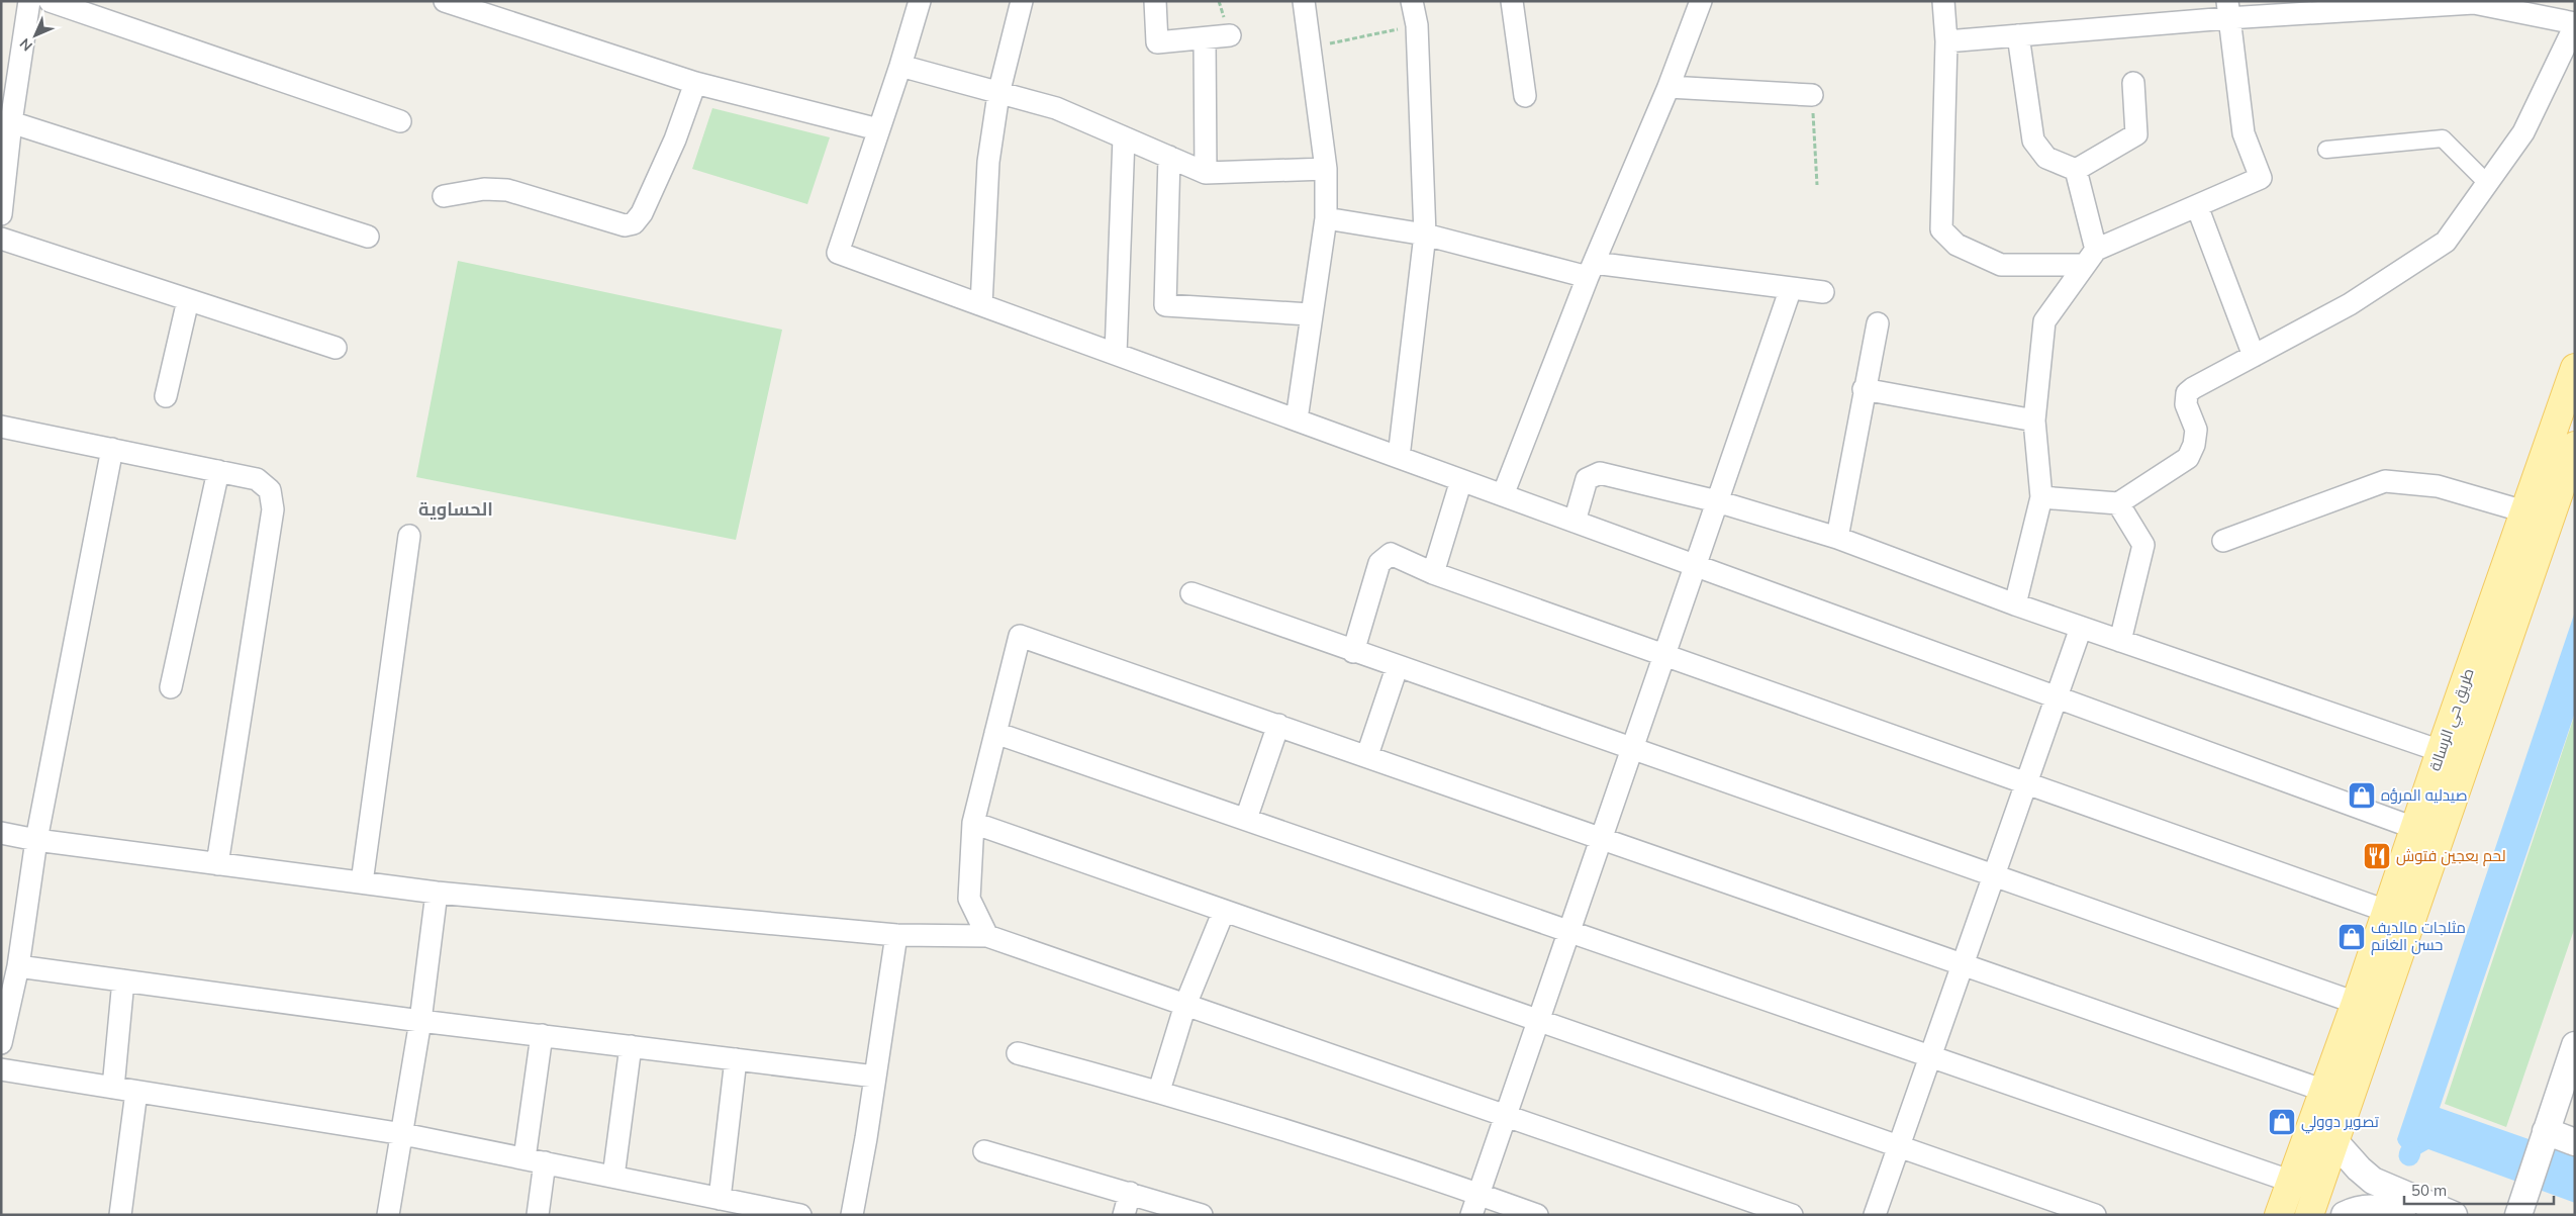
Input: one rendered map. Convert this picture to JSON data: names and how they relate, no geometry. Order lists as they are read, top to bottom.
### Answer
{
  "streets": {
    "main road": ["طريق حي الرسالة"]
  },
  "districts": ["الحساوية"],
  "places": {
    "shop": ["صيدليه المرؤه", "مثلجات مالديف حسن الغانم", "تصوير دوولي"],
    "restaurant": ["لحم بعجين فتوش"]
  },
  "scale_bar": "50 m",
  "north": "bottom left"
}
